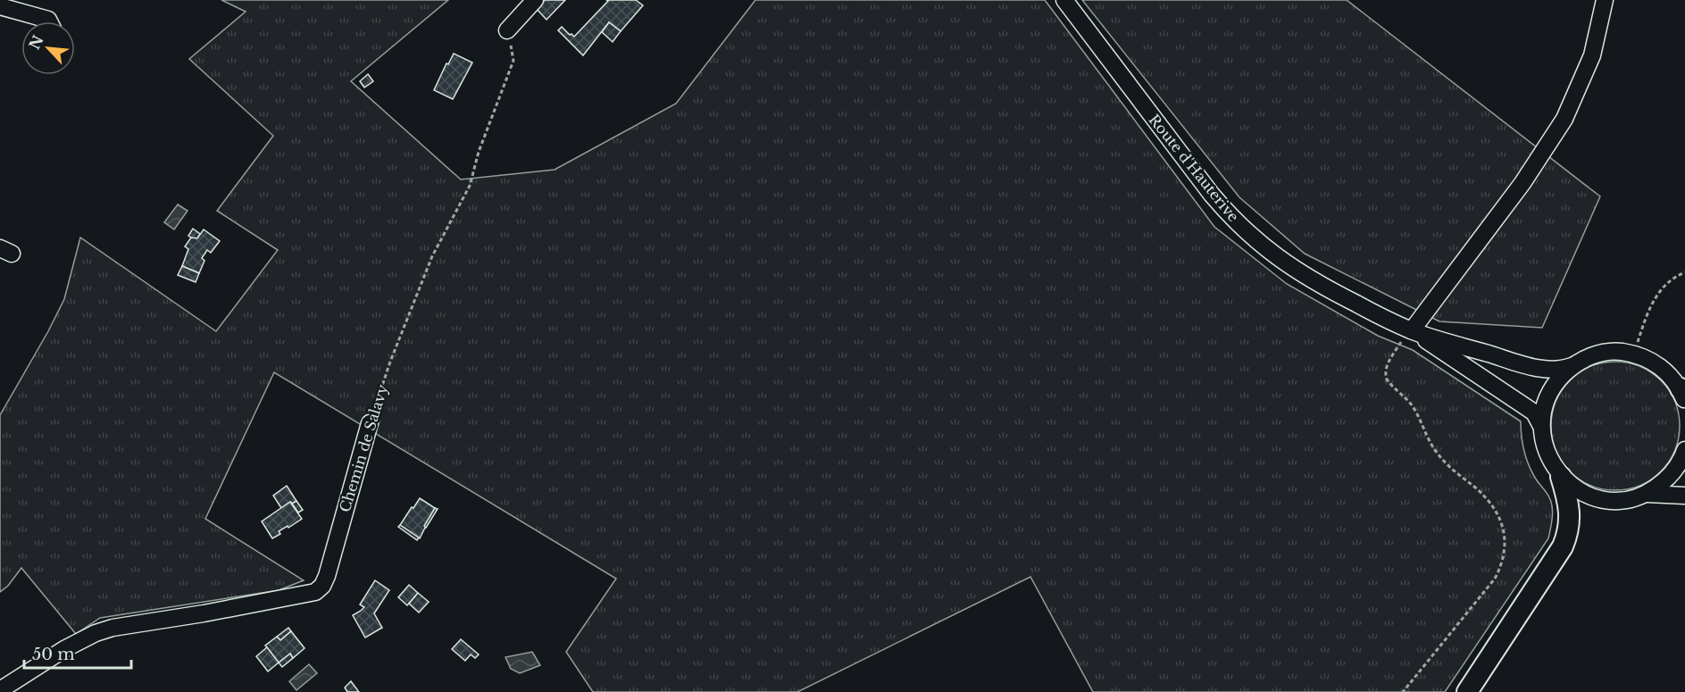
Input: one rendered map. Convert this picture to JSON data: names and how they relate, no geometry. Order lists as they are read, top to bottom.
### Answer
{
  "streets": {
    "street": ["Route d'Hauterive", "Chemin de Salavy"]
  },
  "scale_bar": "50 m",
  "north": "top left"
}
